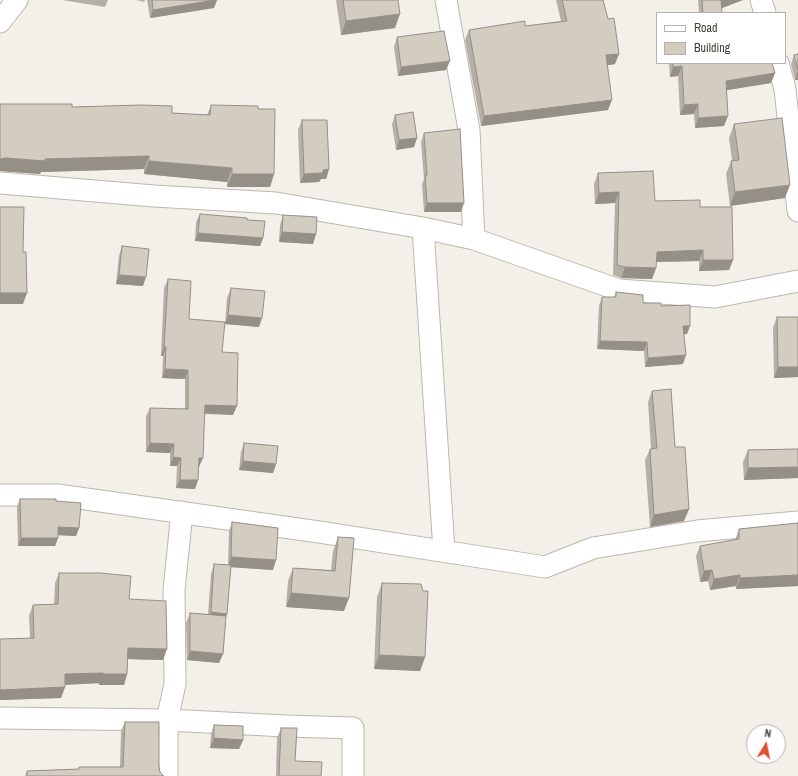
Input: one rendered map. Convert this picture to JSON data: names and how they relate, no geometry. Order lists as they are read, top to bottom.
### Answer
{
  "legend": ["Road", "Building"],
  "north": "top"
}
